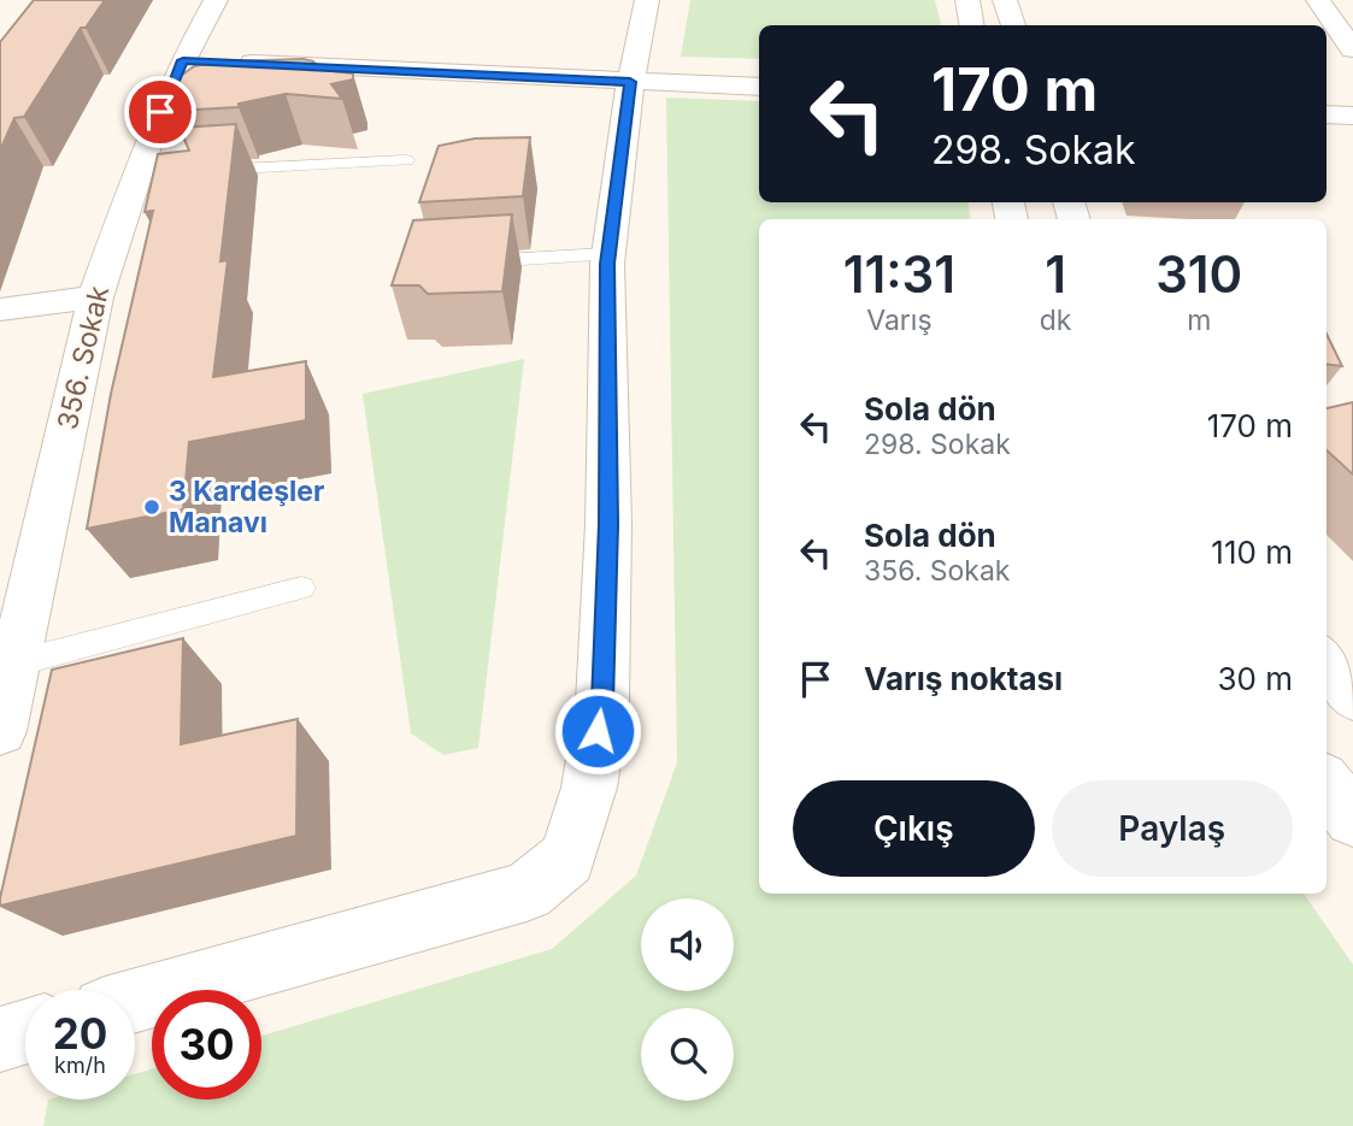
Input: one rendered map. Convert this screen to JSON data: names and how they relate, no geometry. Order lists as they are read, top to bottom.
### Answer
{
  "streets": {
    "street": ["356. Sokak"]
  },
  "places": ["3 Kardeşler Manavı"],
  "page": {
    "turn": ["170 m", "298. Sokak"],
    "eta": [
      "11:31",
      "Varış",
      "1",
      "dk",
      "310",
      "m"
    ],
    "list": [
      {
        "name": "Sola dön",
        "note": "298. Sokak",
        "value": "170 m"
      },
      {
        "name": "Sola dön",
        "note": "356. Sokak",
        "value": "110 m"
      },
      {
        "name": "Varış noktası",
        "value": "30 m"
      }
    ],
    "buttons": ["Çıkış", "Paylaş"],
    "speed": "20 km/h",
    "limit": "30"
  }
}
